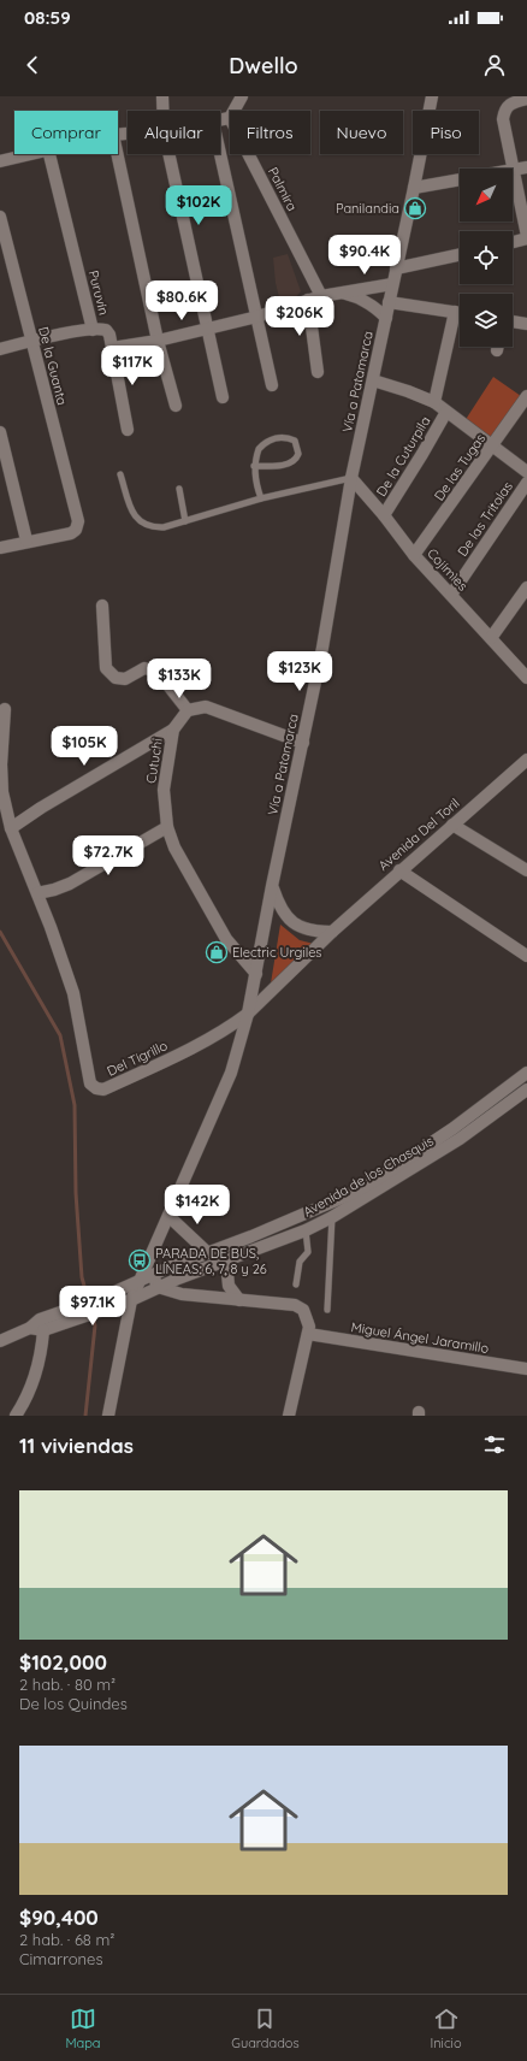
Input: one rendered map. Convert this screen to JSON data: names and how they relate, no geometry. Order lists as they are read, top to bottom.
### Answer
{
  "streets": {
    "street": [
      "Palmira",
      "Puruvín",
      "De la Guanta",
      "Vía a Patamarca",
      "De la Cuturpila",
      "De las Tugas",
      "De las Tritolas",
      "Cojimìes",
      "Cutuchi",
      "Avenida Del Toril",
      "Del Tigrillo",
      "Avenida de los Chasquis",
      "Miguel Ángel Jaramillo"
    ]
  },
  "crossings": [
    ["Vía a Patamarca", "Cojimìes"],
    ["Vía a Patamarca", "Cutuchi"],
    ["Vía a Patamarca", "Avenida Del Toril"],
    ["Vía a Patamarca", "Del Tigrillo"],
    ["Vía a Patamarca", "Avenida de los Chasquis"],
    ["De la Cuturpila", "Cojimìes"],
    ["De las Tugas", "Cojimìes"],
    ["De las Tritolas", "Cojimìes"],
    ["Avenida Del Toril", "Del Tigrillo"]
  ],
  "places": {
    "shop": ["Panilandia", "Electric Urgiles"],
    "bus stop": ["PARADA DE BUS, LÍNEAS: 6, 7, 8 y 26"]
  },
  "north": "bottom left",
  "page": {
    "status": "08:59",
    "header": "Dwello",
    "chip": [
      "Comprar",
      "Alquilar",
      "Filtros",
      "Nuevo",
      "Piso"
    ],
    "price": [
      "$102K",
      "$90.4K",
      "$80.6K",
      "$206K",
      "$117K",
      "$123K",
      "$133K",
      "$105K",
      "$72.7K",
      "$142K",
      "$97.1K"
    ],
    "heading": "11 viviendas",
    "list": [
      {
        "name": "$102,000",
        "note": "2 hab. · 80 m² · De los Quindes"
      },
      {
        "name": "$90,400",
        "note": "2 hab. · 68 m² · Cimarrones"
      }
    ],
    "tabs": ["Mapa", "Guardados", "Inicio"]
  }
}
